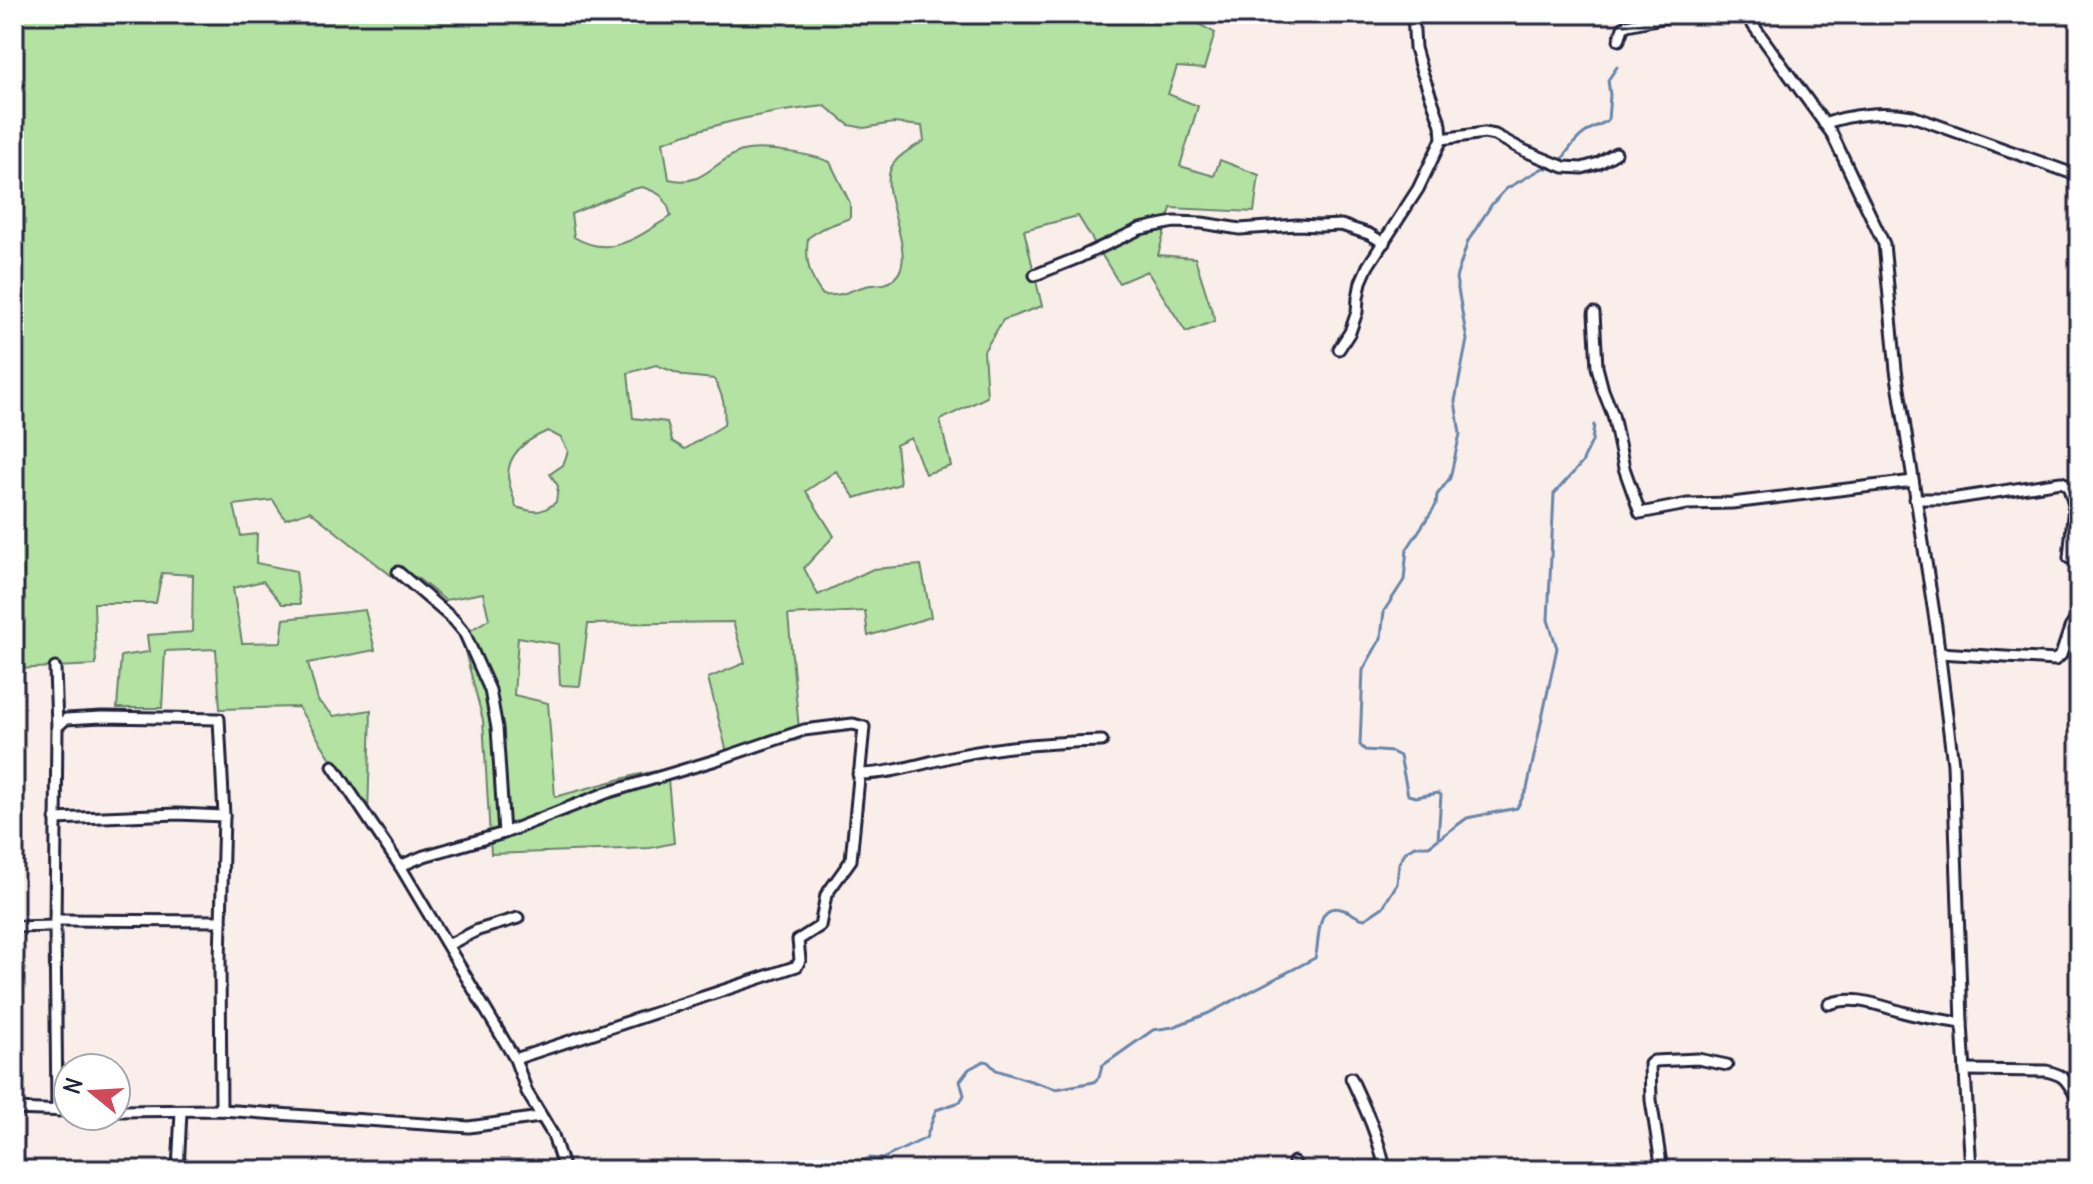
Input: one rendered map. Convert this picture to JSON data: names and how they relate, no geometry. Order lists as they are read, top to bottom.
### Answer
{
  "north": "left"
}
